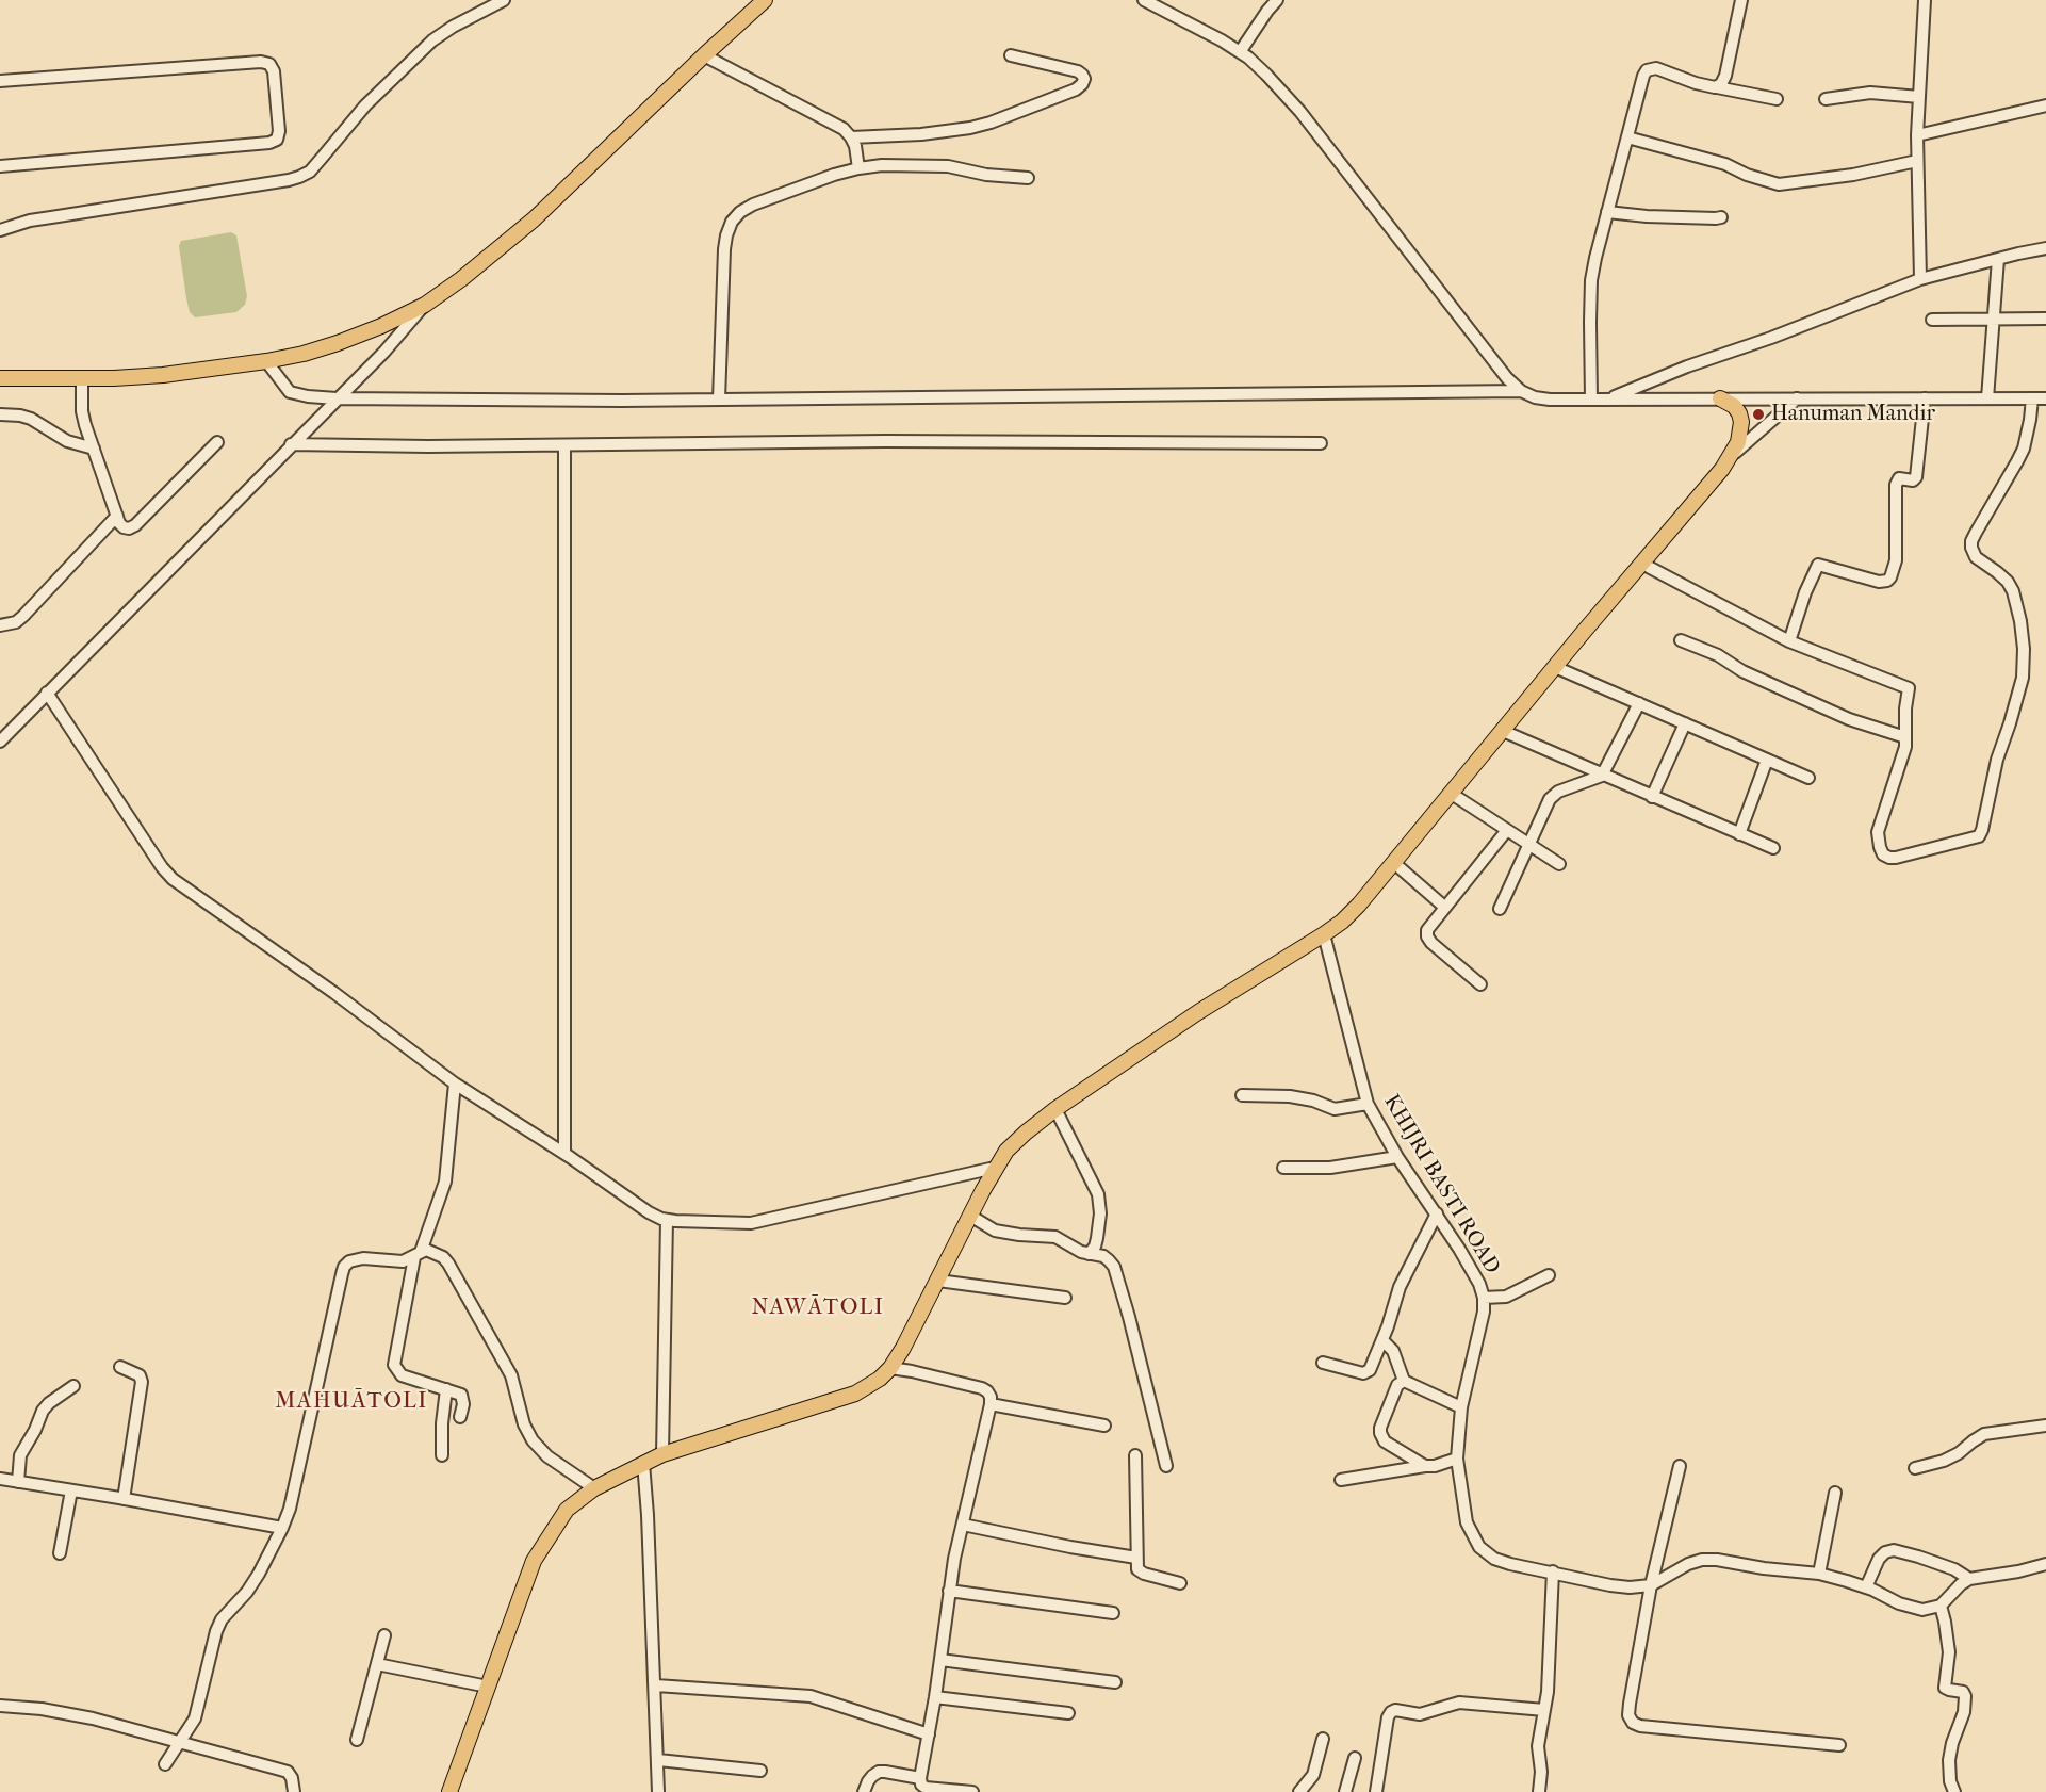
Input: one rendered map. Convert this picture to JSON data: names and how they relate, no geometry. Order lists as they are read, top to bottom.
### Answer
{
  "streets": {
    "street": ["KHIJRI BASTI ROAD"]
  },
  "districts": ["NAWĀTOLI", "MAHUĀTOLI"],
  "places": ["Hanuman Mandir"]
}
